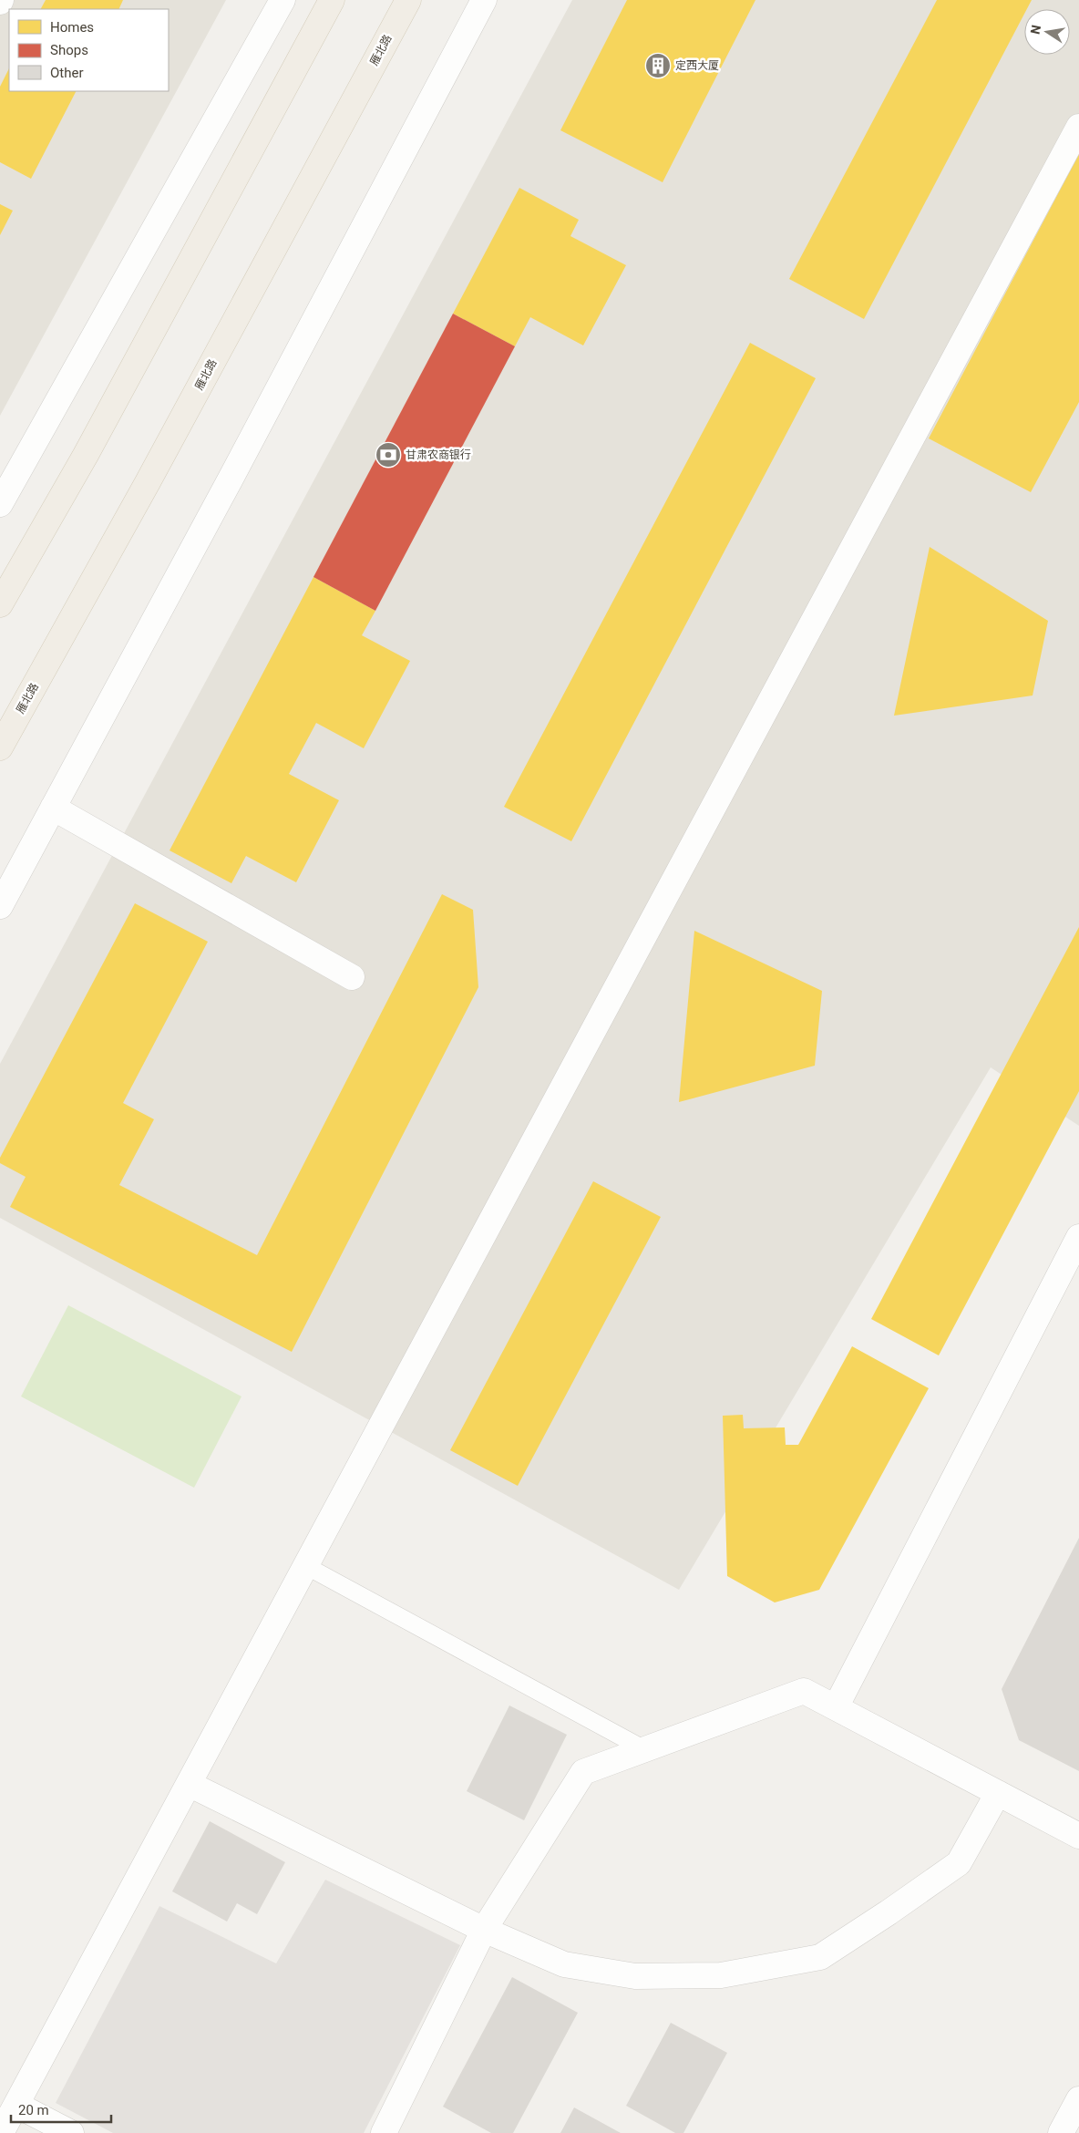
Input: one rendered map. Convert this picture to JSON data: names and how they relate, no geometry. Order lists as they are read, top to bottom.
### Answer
{
  "streets": {
    "main road": ["雁北路"]
  },
  "places": {
    "building": ["定西大厦"],
    "bank": ["甘肃农商银行"]
  },
  "legend": ["Homes", "Shops", "Other"],
  "scale_bar": "20 m",
  "north": "left"
}
